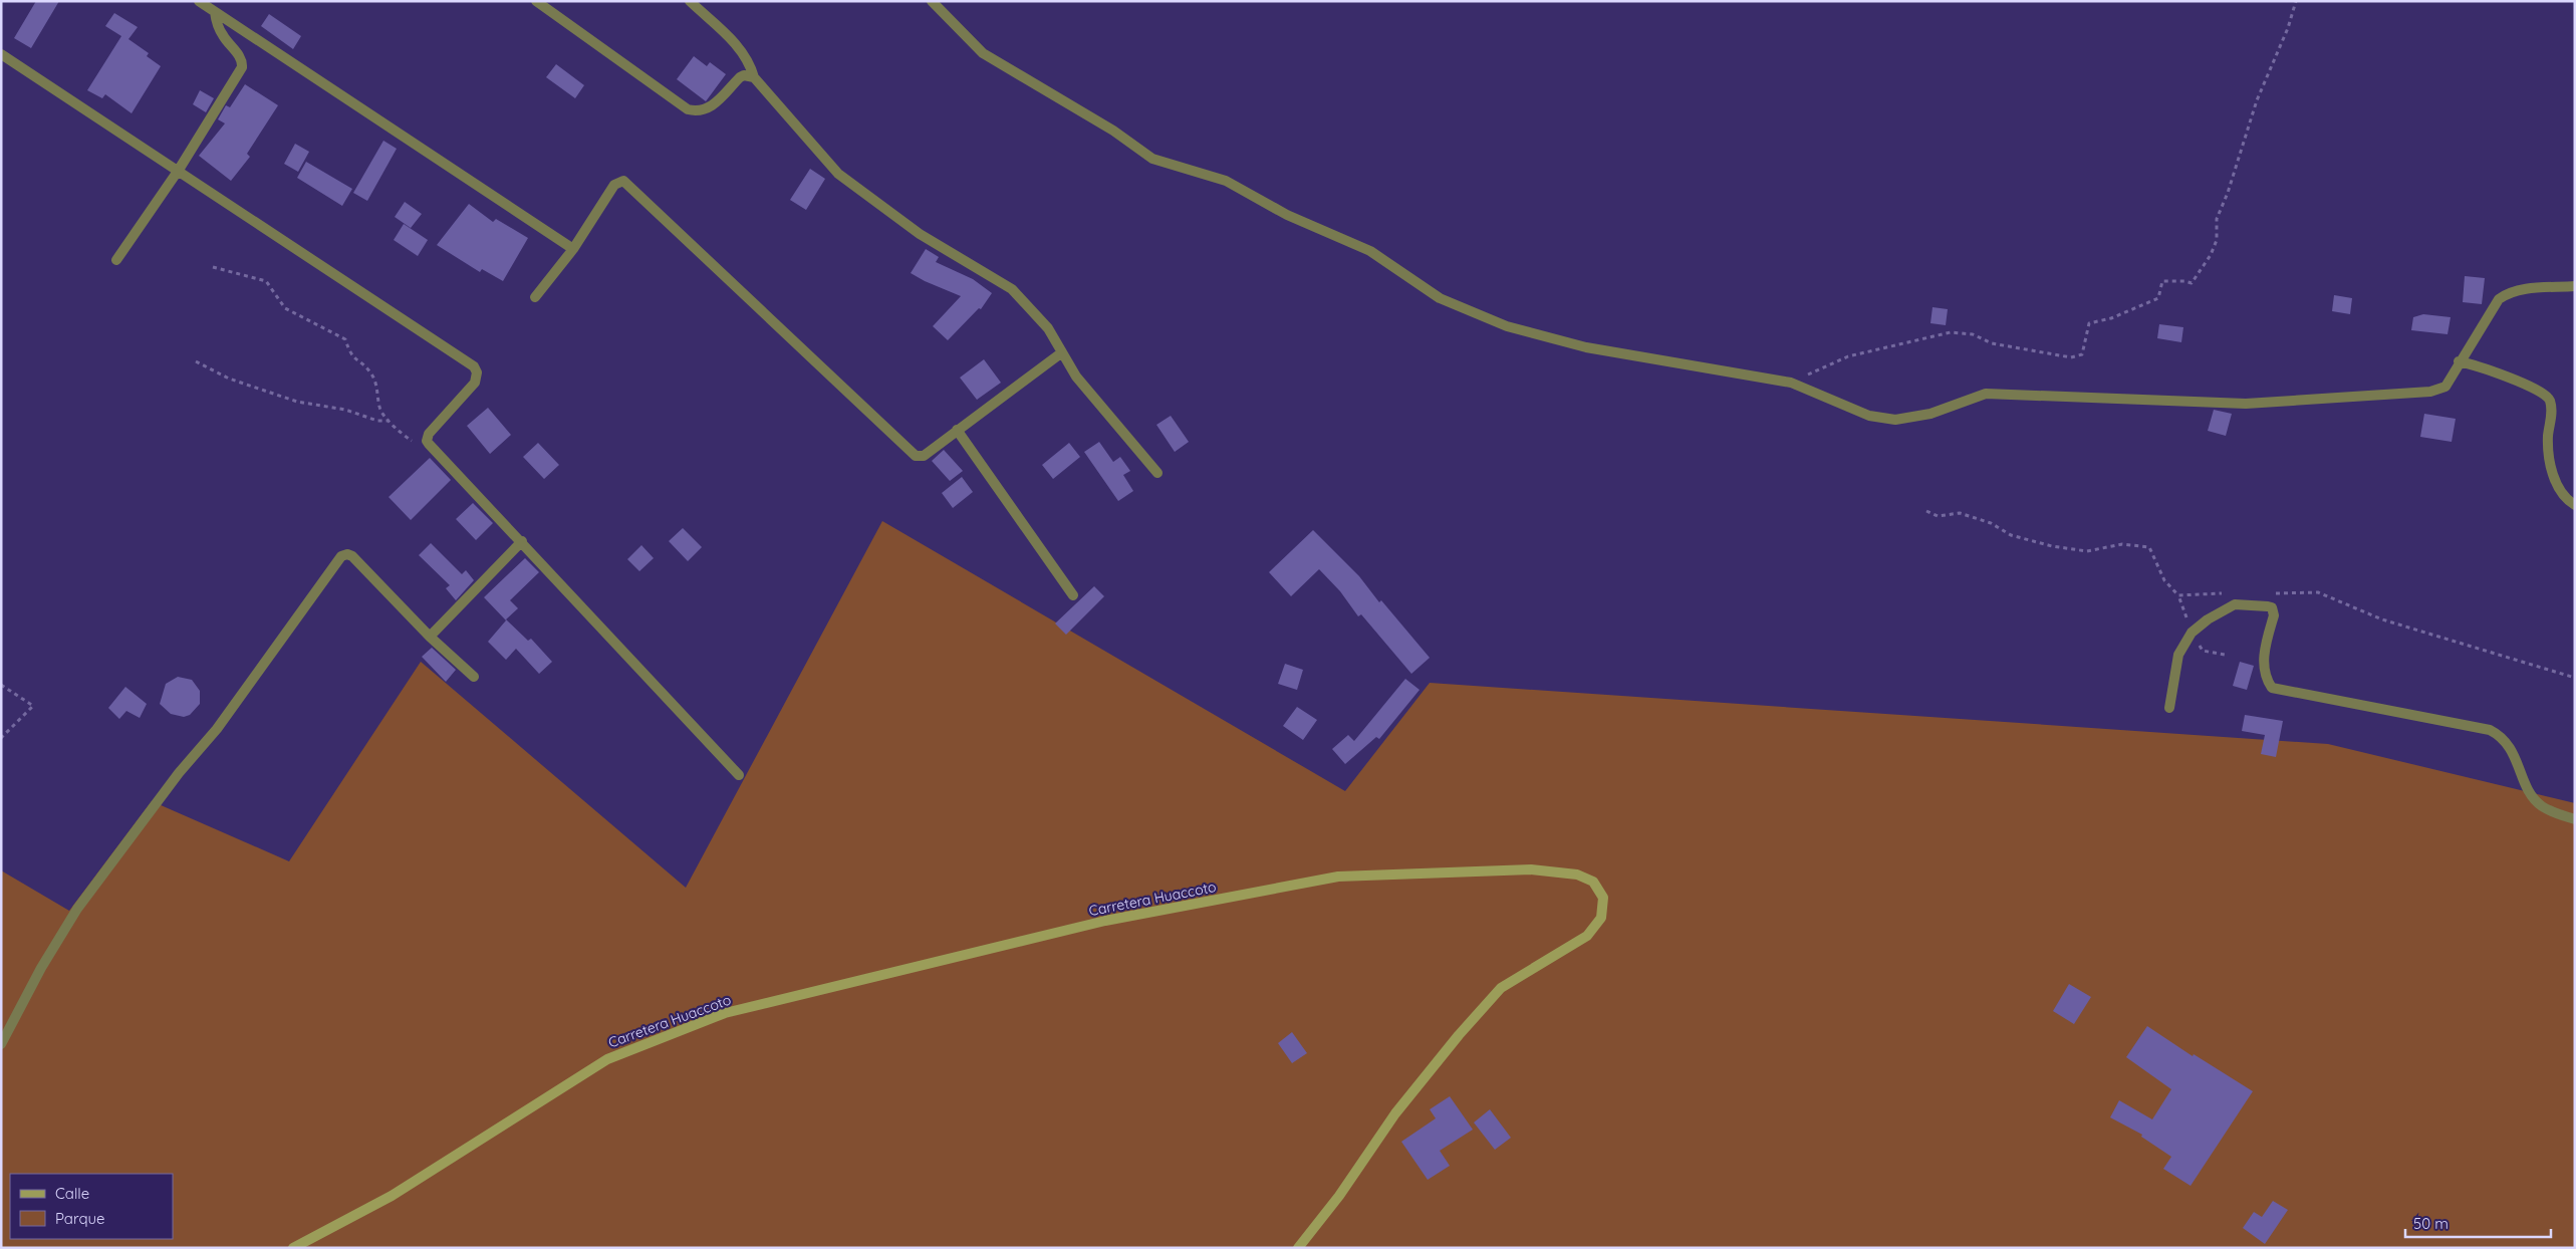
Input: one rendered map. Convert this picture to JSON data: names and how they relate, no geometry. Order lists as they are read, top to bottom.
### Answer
{
  "streets": {
    "street": ["Carretera Huaccoto"]
  },
  "legend": ["Calle", "Parque"],
  "scale_bar": "50 m"
}
